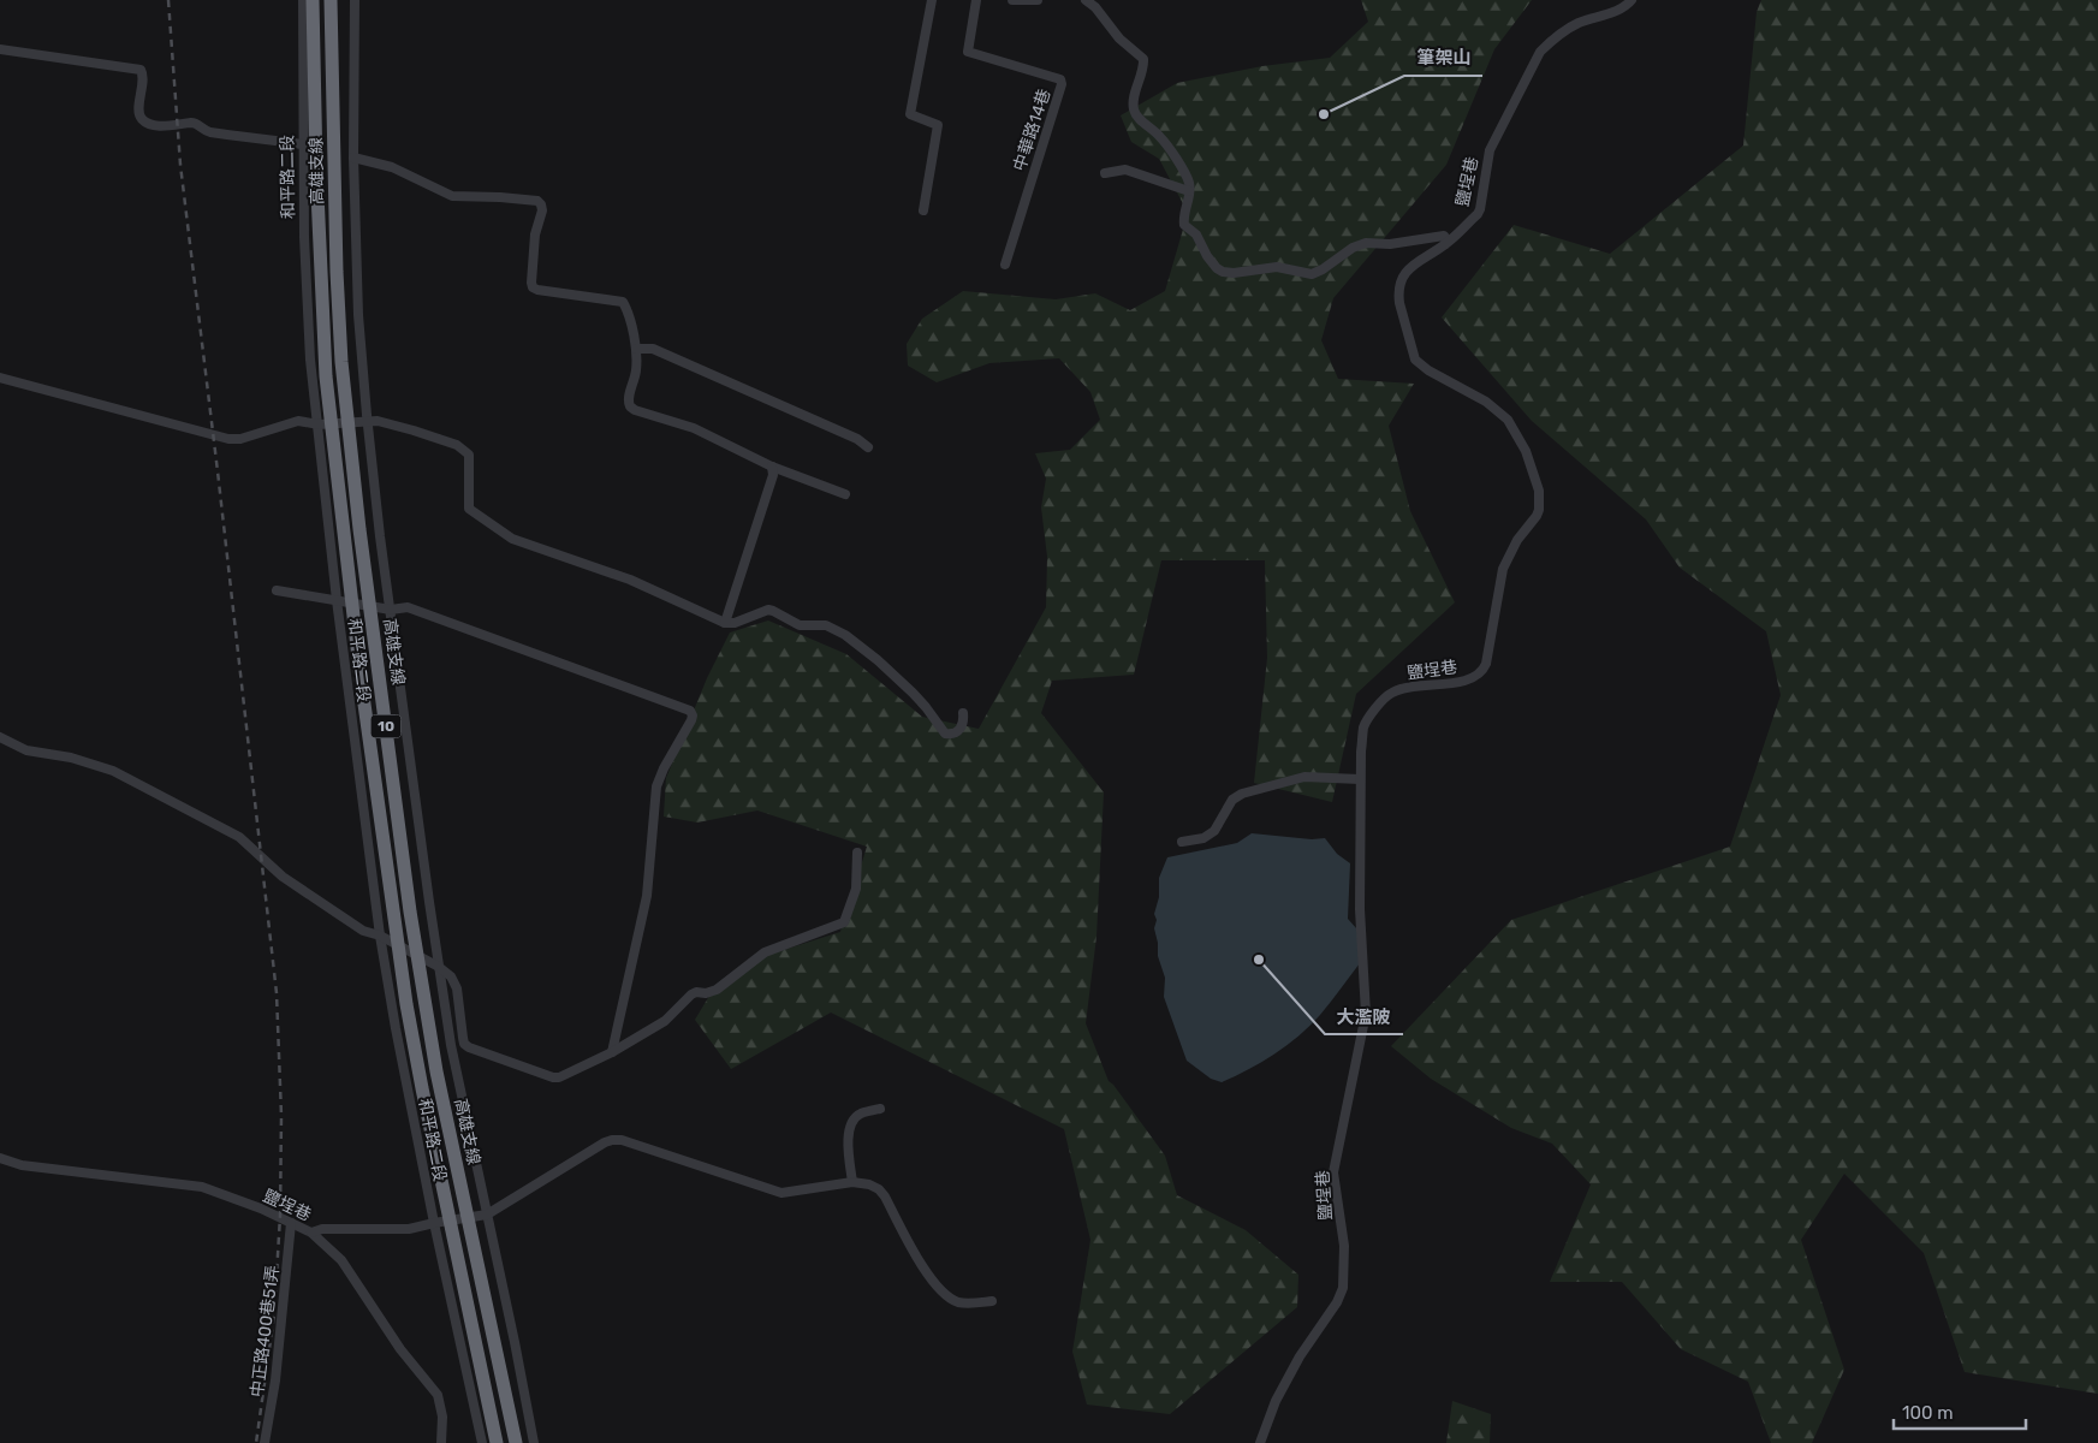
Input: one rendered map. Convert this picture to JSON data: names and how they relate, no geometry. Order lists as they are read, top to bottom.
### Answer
{
  "streets": {
    "highway": ["高雄支線", "10"],
    "street": [
      "中華路14巷",
      "和平路二段",
      "鹽埕巷",
      "中正路400巷51弄"
    ]
  },
  "crossings": [
    ["鹽埕巷", "中正路400巷51弄"]
  ],
  "places": ["筆架山", "大濫陂"],
  "scale_bar": "100 m"
}
